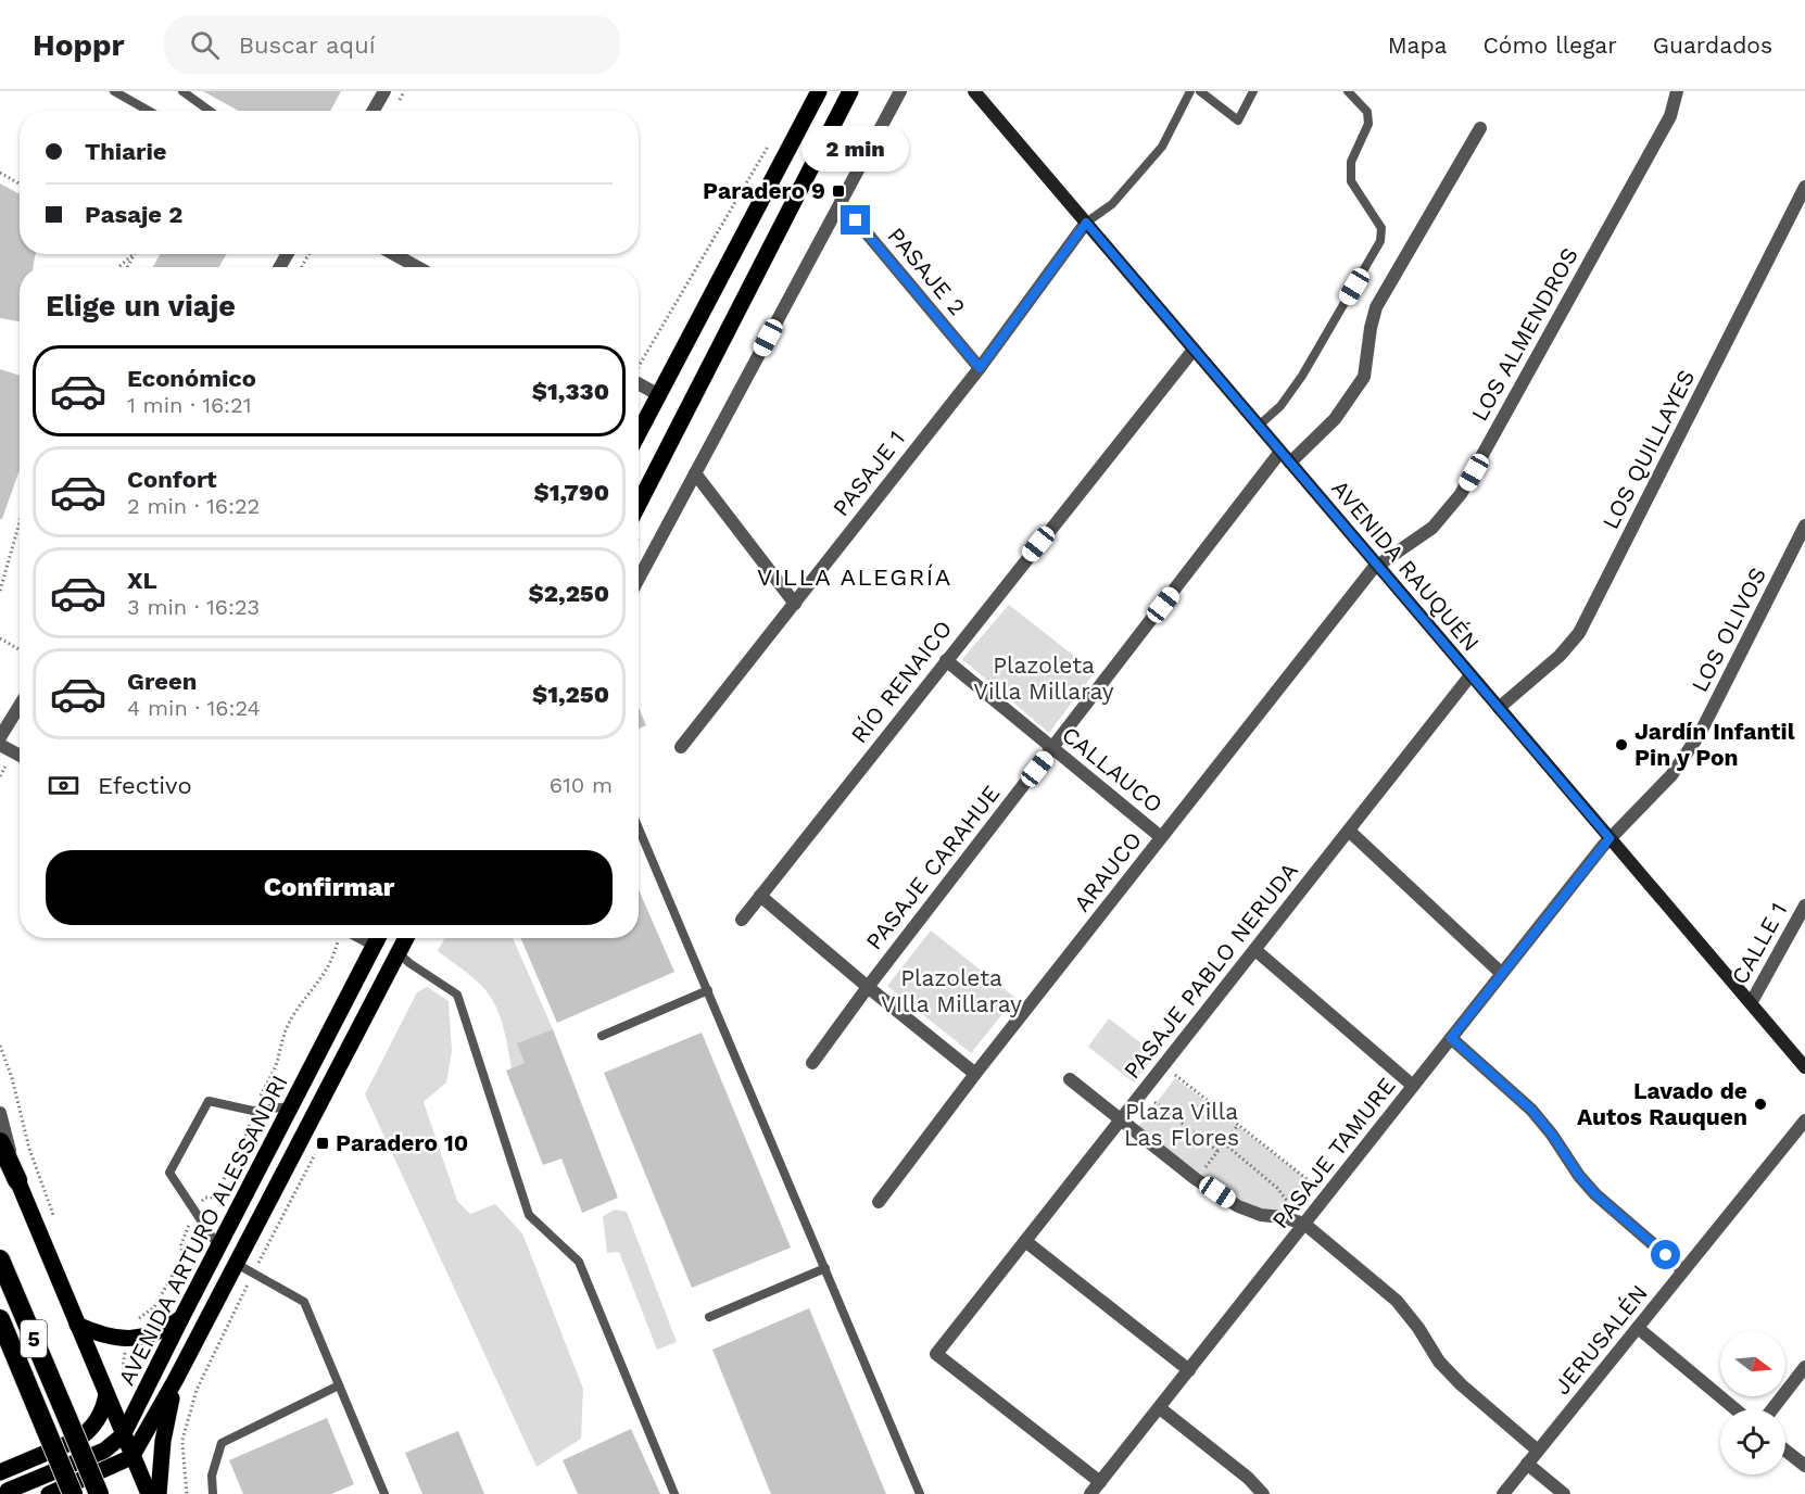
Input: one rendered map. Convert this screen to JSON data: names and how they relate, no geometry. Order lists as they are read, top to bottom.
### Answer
{
  "streets": {
    "highway": ["5"],
    "main road": ["AVENIDA RAUQUÉN", "AVENIDA ARTURO ALESSANDRI"],
    "street": [
      "PASAJE 2",
      "LOS ALMENDROS",
      "LOS QUILLAYES",
      "PASAJE 1",
      "LOS OLIVOS",
      "RÍO RENAICO",
      "CALLAUCO",
      "PASAJE CARAHUE",
      "ARAUCO",
      "CALLE 1",
      "PASAJE PABLO NERUDA",
      "PASAJE TAMURE",
      "JERUSALÉN"
    ]
  },
  "crossings": [
    ["PASAJE 2", "PASAJE 1"],
    ["LOS ALMENDROS", "AVENIDA RAUQUÉN"],
    ["LOS ALMENDROS", "ARAUCO"],
    ["LOS QUILLAYES", "AVENIDA RAUQUÉN"],
    ["PASAJE 1", "AVENIDA RAUQUÉN"],
    ["AVENIDA RAUQUÉN", "LOS OLIVOS"],
    ["AVENIDA RAUQUÉN", "RÍO RENAICO"],
    ["AVENIDA RAUQUÉN", "PASAJE CARAHUE"],
    ["AVENIDA RAUQUÉN", "ARAUCO"],
    ["AVENIDA RAUQUÉN", "CALLE 1"],
    ["AVENIDA RAUQUÉN", "PASAJE PABLO NERUDA"],
    ["AVENIDA RAUQUÉN", "PASAJE TAMURE"],
    ["LOS OLIVOS", "PASAJE TAMURE"],
    ["RÍO RENAICO", "CALLAUCO"],
    ["CALLAUCO", "PASAJE CARAHUE"],
    ["CALLAUCO", "ARAUCO"],
    ["PASAJE PABLO NERUDA", "PASAJE TAMURE"]
  ],
  "districts": ["VILLA ALEGRÍA"],
  "parks": ["Plazoleta Villa Millaray", "Plazoleta VIlla Millaray", "Plaza Villa Las Flores"],
  "places": {
    "transit": ["Paradero 9", "Paradero 10"],
    "other": ["Jardín Infantil Pin y Pon", "Lavado de Autos Rauquen"]
  },
  "north": "right",
  "page": {
    "header": "Hoppr",
    "search": "Buscar aquí",
    "nav": ["Mapa", "Cómo llegar", "Guardados"],
    "banner": ["Thiarie", "Pasaje 2"],
    "bubble": "2 min",
    "heading": "Elige un viaje",
    "list": [
      {
        "name": "Económico",
        "note": "1 min · 16:21",
        "value": "$1,330"
      },
      {
        "name": "Confort",
        "note": "2 min · 16:22",
        "value": "$1,790"
      },
      {
        "name": "XL",
        "note": "3 min · 16:23",
        "value": "$2,250"
      },
      {
        "name": "Green",
        "note": "4 min · 16:24",
        "value": "$1,250"
      }
    ],
    "pay": ["Efectivo", "610 m"],
    "buttons": "Confirmar"
  }
}
